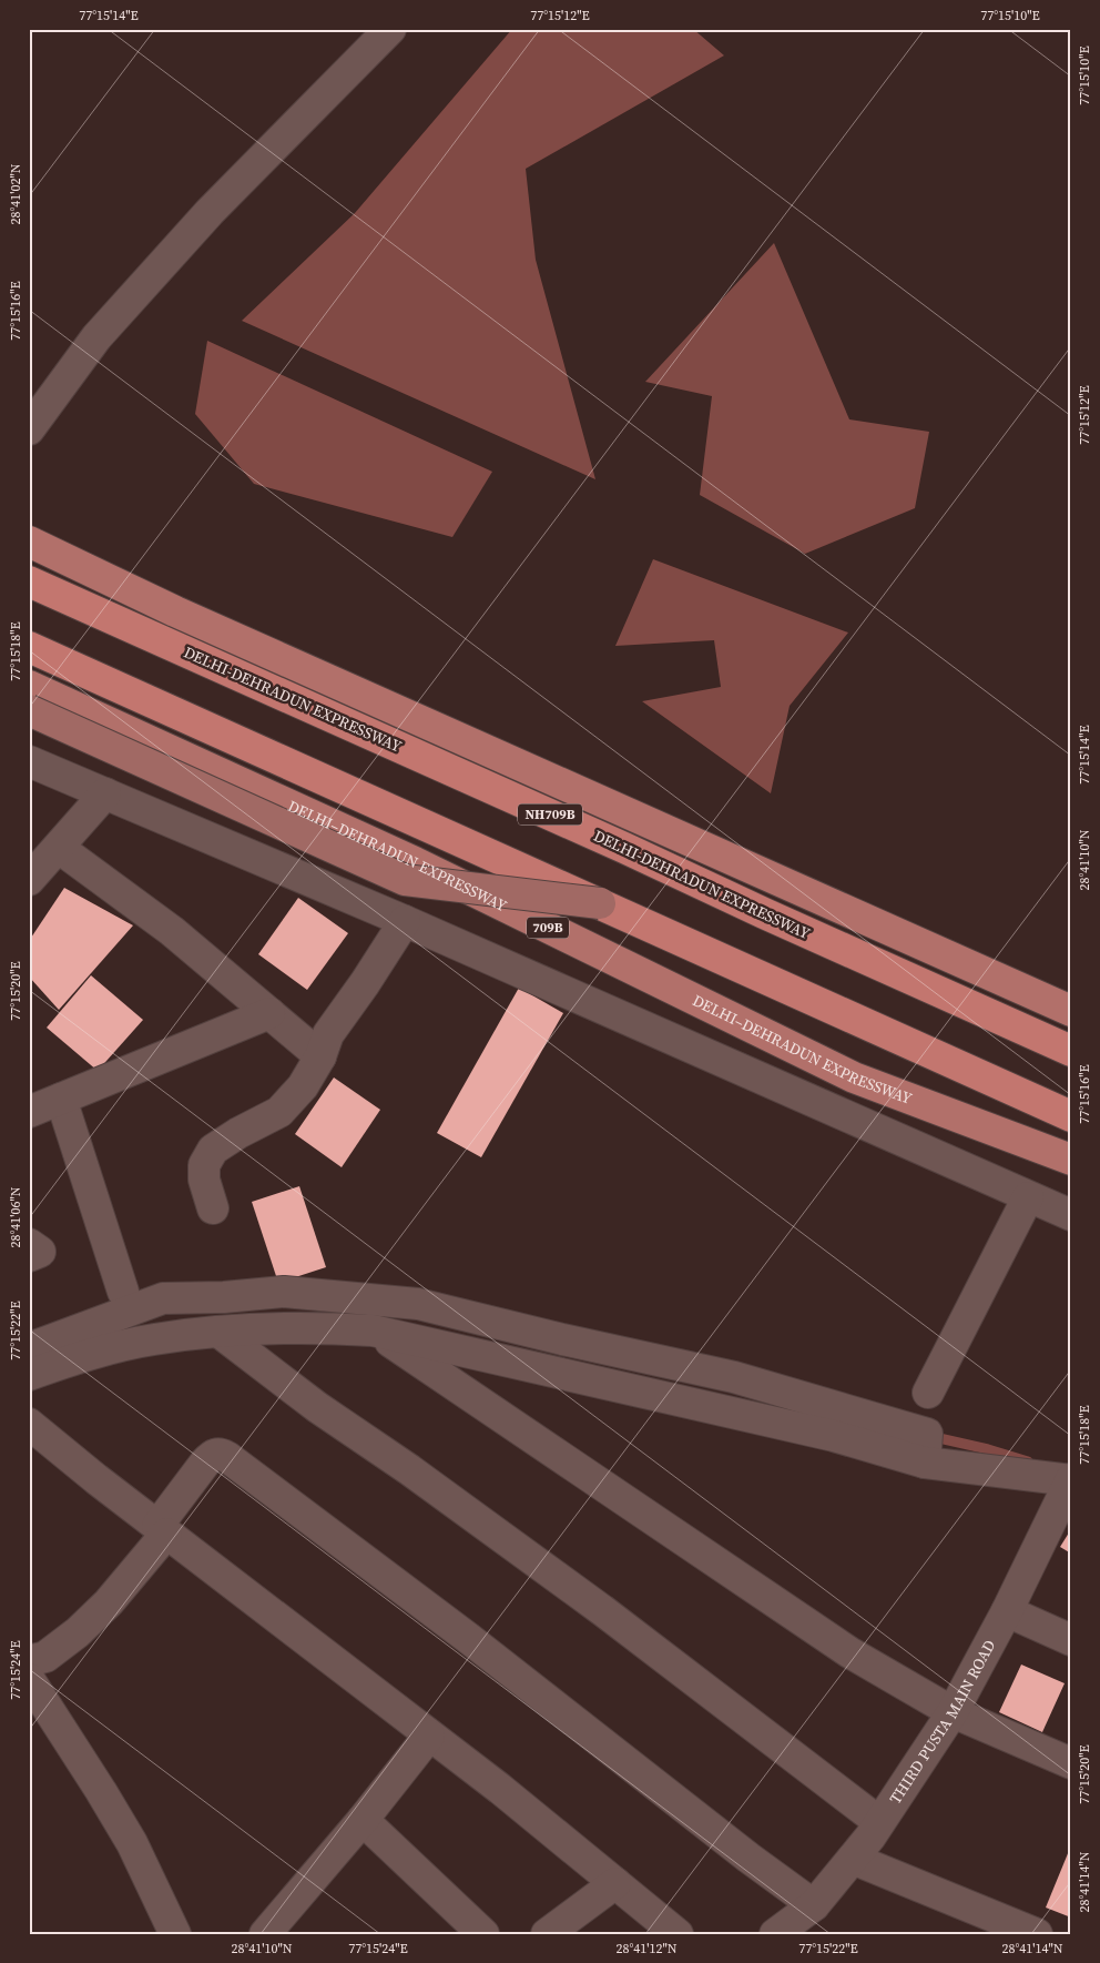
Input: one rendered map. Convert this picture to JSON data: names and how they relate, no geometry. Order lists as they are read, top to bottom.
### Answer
{
  "streets": {
    "highway": [
      "DELHI-DEHRADUN EXPRESSWAY",
      "NH709B",
      "DELHI–DEHRADUN EXPRESSWAY",
      "709B"
    ],
    "street": ["THIRD PUSTA MAIN ROAD"]
  },
  "coordinates": [
    "77°15'14\"E",
    "77°15'12\"E",
    "77°15'10\"E",
    "28°41'02\"N",
    "77°15'16\"E",
    "77°15'18\"E",
    "28°41'10\"N",
    "77°15'20\"E",
    "28°41'06\"N",
    "77°15'22\"E",
    "77°15'24\"E",
    "28°41'14\"N",
    "28°41'12\"N"
  ]
}
